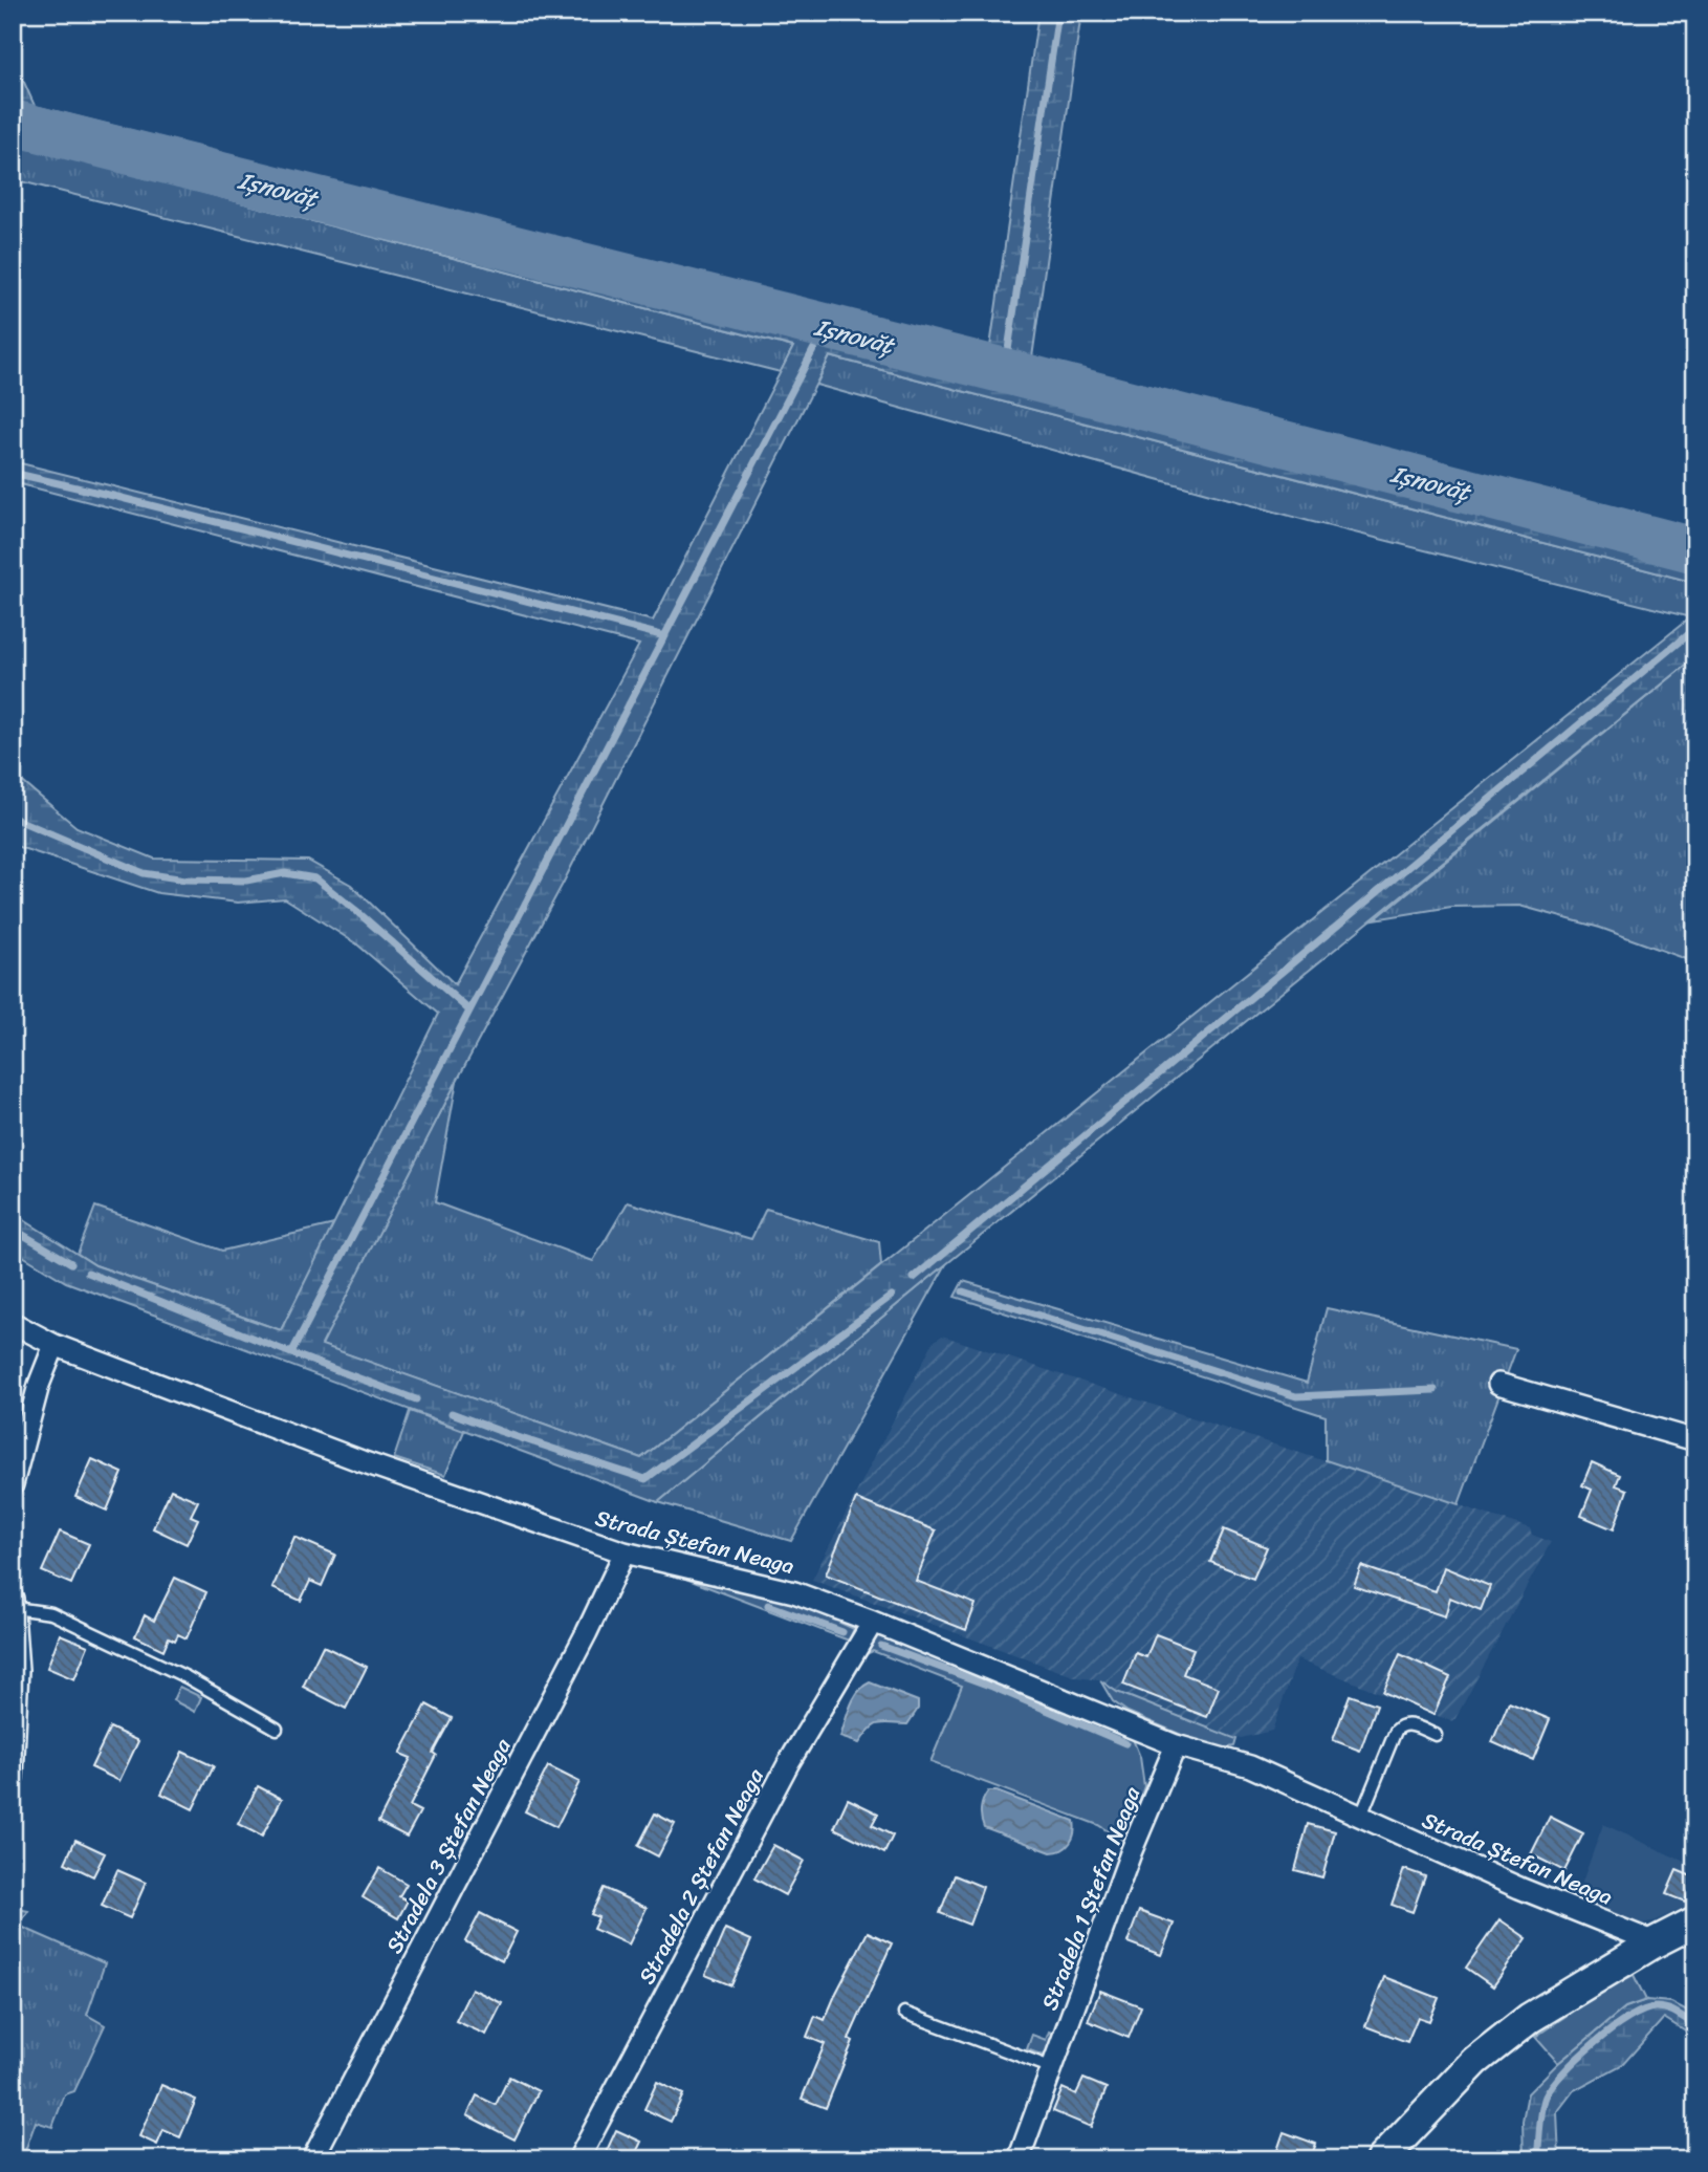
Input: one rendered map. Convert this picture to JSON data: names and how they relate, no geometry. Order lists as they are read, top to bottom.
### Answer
{
  "streets": {
    "street": [
      "Strada Ștefan Neaga",
      "Stradela 3 Ștefan Neaga",
      "Stradela 2 Ștefan Neaga",
      "Stradela 1 Ștefan Neaga"
    ]
  },
  "crossings": [
    ["Strada Ștefan Neaga", "Stradela 3 Ștefan Neaga"],
    ["Strada Ștefan Neaga", "Stradela 2 Ștefan Neaga"],
    ["Strada Ștefan Neaga", "Stradela 1 Ștefan Neaga"]
  ],
  "water": ["Ișnovăț"]
}
